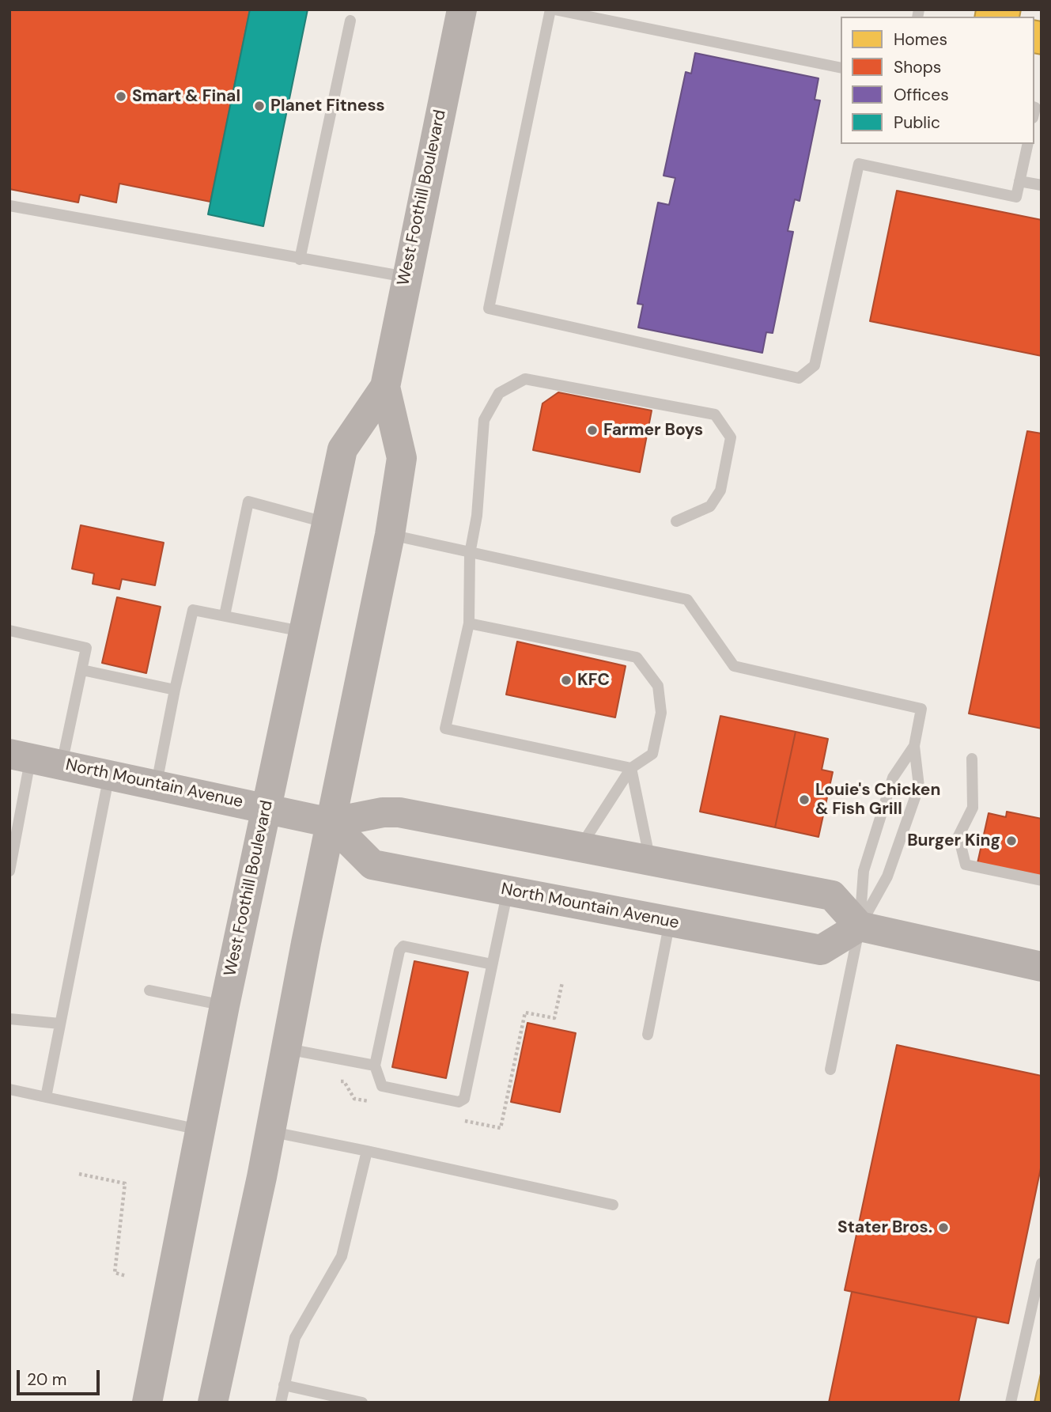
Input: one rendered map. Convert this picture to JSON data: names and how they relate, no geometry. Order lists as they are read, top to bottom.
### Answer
{
  "streets": {
    "main road": ["West Foothill Boulevard", "North Mountain Avenue"]
  },
  "crossings": [
    ["West Foothill Boulevard", "North Mountain Avenue"]
  ],
  "places": [
    "Smart & Final",
    "Planet Fitness",
    "Farmer Boys",
    "KFC",
    "Louie's Chicken & Fish Grill",
    "Burger King",
    "Stater Bros."
  ],
  "legend": [
    "Homes",
    "Shops",
    "Offices",
    "Public"
  ],
  "scale_bar": "20 m"
}
